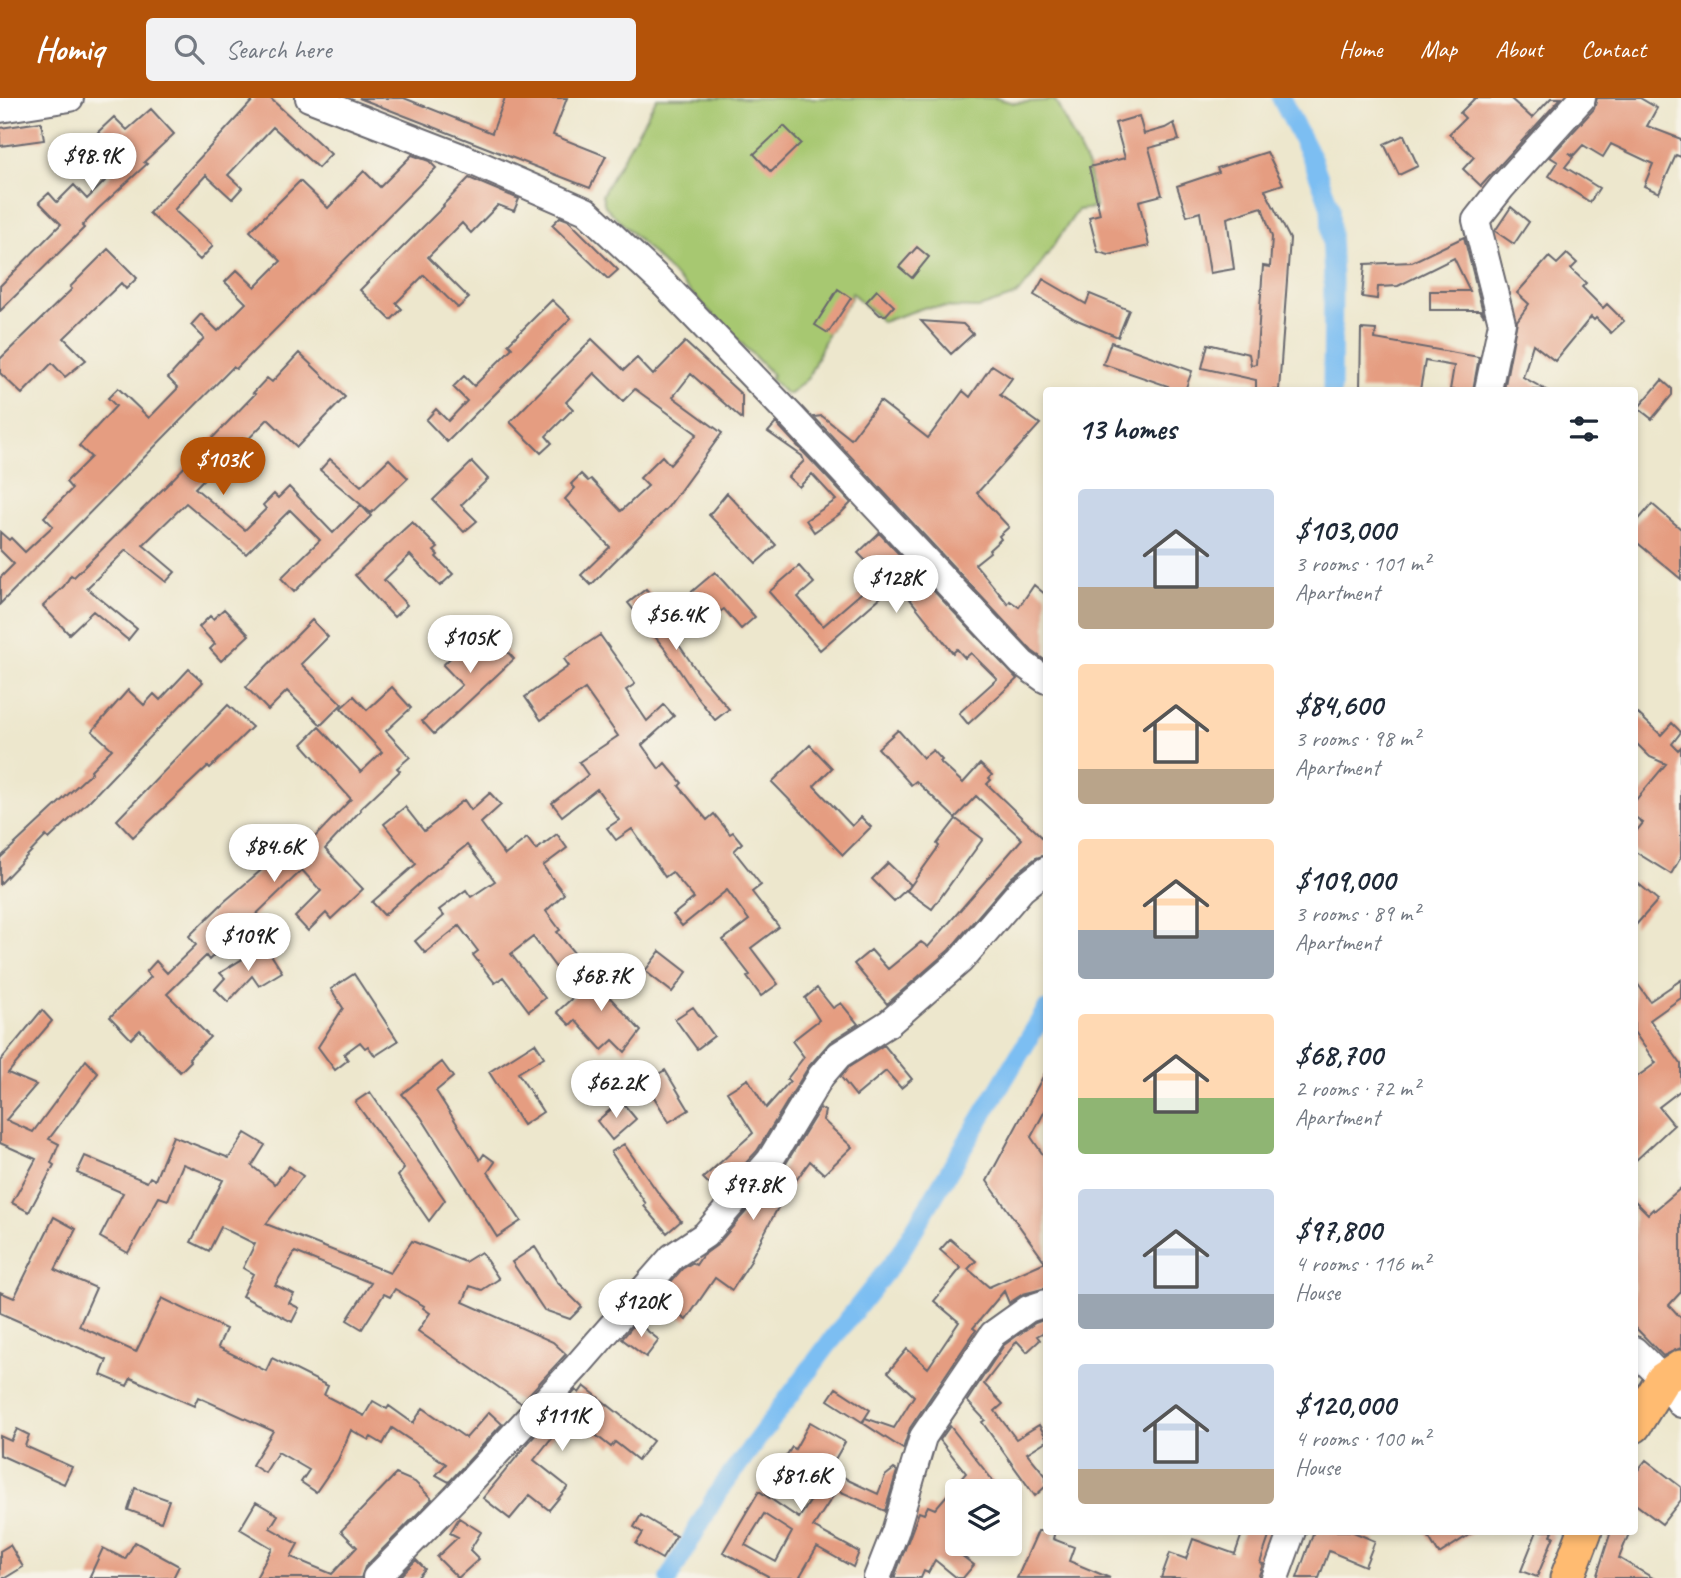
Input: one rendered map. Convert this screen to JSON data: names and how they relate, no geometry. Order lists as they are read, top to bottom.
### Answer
{
  "page": {
    "header": "Homiq",
    "search": "Search here",
    "nav": [
      "Home",
      "Map",
      "About",
      "Contact"
    ],
    "price": [
      "$98.9K",
      "$103K",
      "$128K",
      "$56.4K",
      "$105K",
      "$84.6K",
      "$109K",
      "$68.7K",
      "$62.2K",
      "$97.8K",
      "$120K",
      "$111K",
      "$81.6K"
    ],
    "heading": "13 homes",
    "list": [
      {
        "name": "$103,000",
        "note": "3 rooms · 101 m² · Apartment"
      },
      {
        "name": "$84,600",
        "note": "3 rooms · 98 m² · Apartment"
      },
      {
        "name": "$109,000",
        "note": "3 rooms · 89 m² · Apartment"
      },
      {
        "name": "$68,700",
        "note": "2 rooms · 72 m² · Apartment"
      },
      {
        "name": "$97,800",
        "note": "4 rooms · 116 m² · House"
      },
      {
        "name": "$120,000",
        "note": "4 rooms · 100 m² · House"
      }
    ]
  }
}
